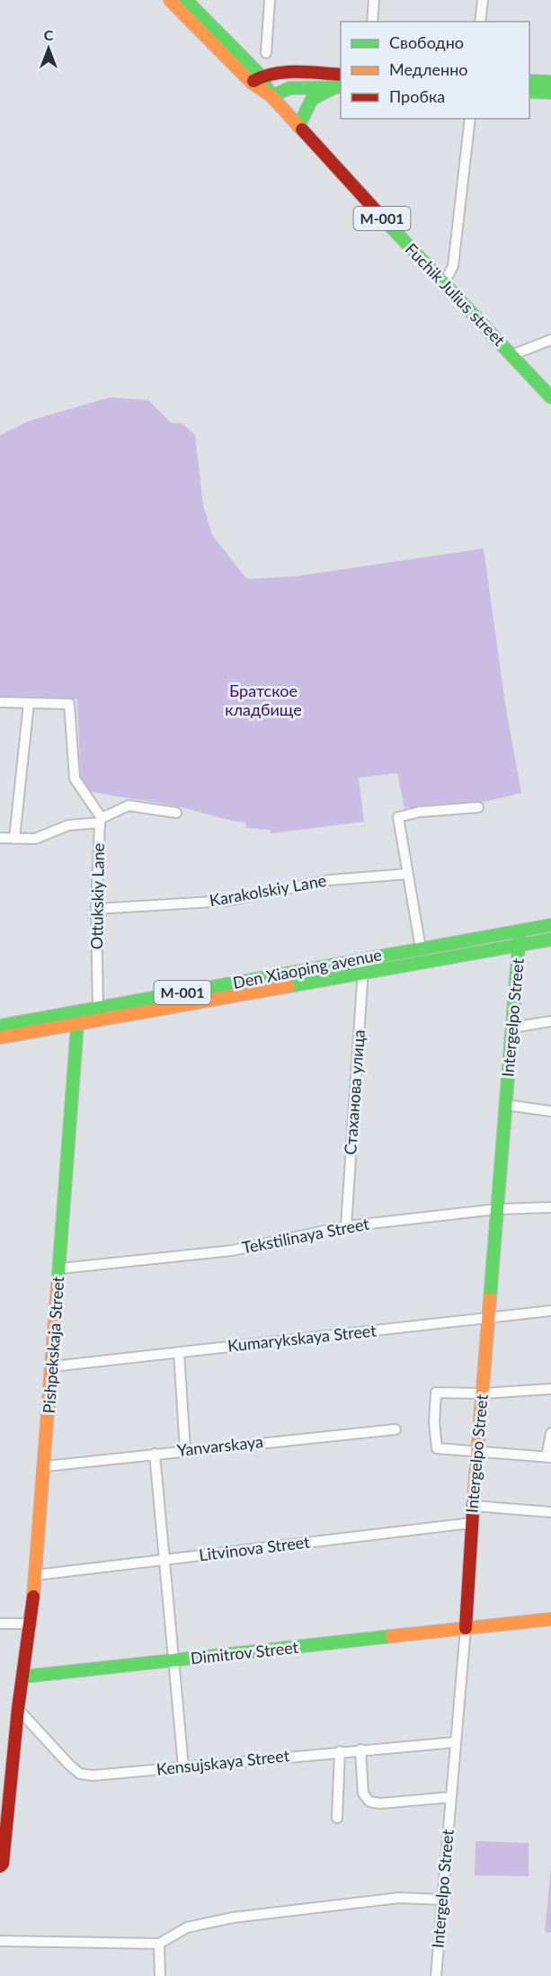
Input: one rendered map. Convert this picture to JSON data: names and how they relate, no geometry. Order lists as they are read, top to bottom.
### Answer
{
  "streets": {
    "main road": [
      "М-001",
      "Fuchik Julius street",
      "Den Xiaoping avenue",
      "M-001",
      "Intergelpo Street",
      "Pishpekskaja Street",
      "Dimitrov Street"
    ],
    "street": [
      "Karakolskiy Lane",
      "Ottukskiy Lane",
      "Стаханова улица",
      "Tekstilinaya Street",
      "Kumarykskaya Street",
      "Yanvarskaya",
      "Litvinova Street",
      "Kensujskaya Street"
    ]
  },
  "crossings": [
    ["Karakolskiy Lane", "Ottukskiy Lane"],
    ["Ottukskiy Lane", "Den Xiaoping avenue"],
    ["Den Xiaoping avenue", "Intergelpo Street"],
    ["Den Xiaoping avenue", "Стаханова улица"],
    ["Den Xiaoping avenue", "Pishpekskaja Street"],
    ["Intergelpo Street", "Tekstilinaya Street"],
    ["Intergelpo Street", "Kumarykskaya Street"],
    ["Intergelpo Street", "Litvinova Street"],
    ["Intergelpo Street", "Dimitrov Street"],
    ["Intergelpo Street", "Kensujskaya Street"],
    ["Стаханова улица", "Tekstilinaya Street"],
    ["Tekstilinaya Street", "Pishpekskaja Street"],
    ["Kumarykskaya Street", "Pishpekskaja Street"],
    ["Pishpekskaja Street", "Yanvarskaya"],
    ["Pishpekskaja Street", "Litvinova Street"],
    ["Pishpekskaja Street", "Dimitrov Street"],
    ["Pishpekskaja Street", "Kensujskaya Street"]
  ],
  "parks": ["Братское кладбище"],
  "legend": ["Свободно", "Медленно", "Пробка"],
  "north": "top"
}
